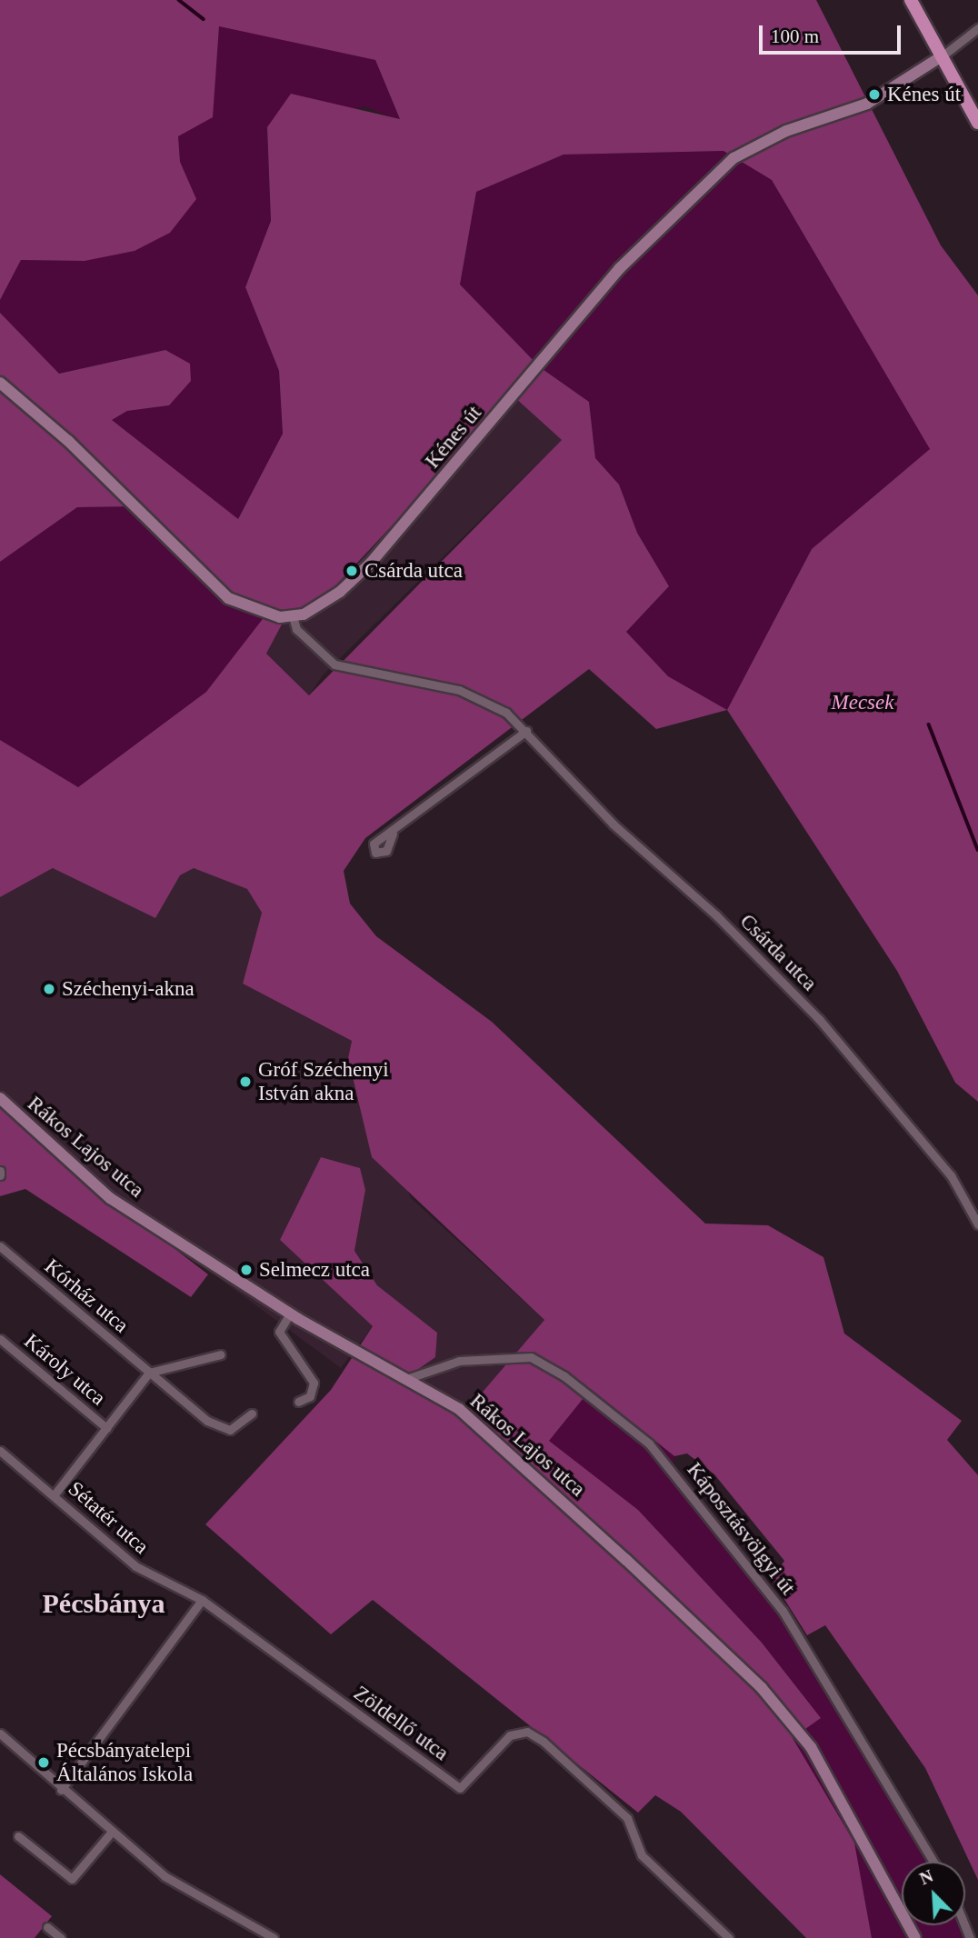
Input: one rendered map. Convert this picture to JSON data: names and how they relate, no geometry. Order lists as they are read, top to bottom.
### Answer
{
  "streets": {
    "street": [
      "Kénes út",
      "Csárda utca",
      "Rákos Lajos utca",
      "Kórház utca",
      "Károly utca",
      "Sétatér utca",
      "Káposztásvölgyi út",
      "Zöldellő utca"
    ]
  },
  "crossings": [
    ["Kénes út", "Csárda utca"],
    ["Rákos Lajos utca", "Káposztásvölgyi út"],
    ["Sétatér utca", "Zöldellő utca"]
  ],
  "districts": ["Pécsbánya"],
  "parks": ["Mecsek"],
  "places": [
    "Kénes út",
    "Csárda utca",
    "Széchenyi-akna",
    "Gróf Széchenyi István akna",
    "Selmecz utca",
    "Pécsbányatelepi Általános Iskola"
  ],
  "scale_bar": "100 m",
  "north": "top left"
}
